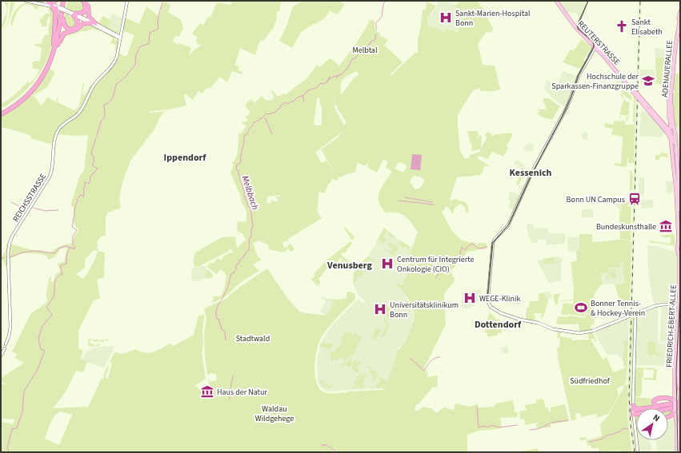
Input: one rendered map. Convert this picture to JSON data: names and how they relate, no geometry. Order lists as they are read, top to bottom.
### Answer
{
  "streets": {
    "main road": [
      "REUTERSTRASSE",
      "ADENAUERALLEE",
      "REICHSSTRASSE",
      "FRIEDRICH-EBERT-ALLEE"
    ]
  },
  "districts": [
    "Ippendorf",
    "Kessenich",
    "Venusberg",
    "Dottendorf"
  ],
  "water": ["Melbbach"],
  "parks": [
    "Melbtal",
    "Stadtwald",
    "Südfriedhof",
    "Waldau Wildgehege"
  ],
  "places": {
    "hospital": [
      "Sankt-Marien-Hospital Bonn",
      "Centrum für Integrierte Onkologie (CIO)",
      "WEGE-Klinik",
      "Universitätsklinikum Bonn"
    ],
    "church": ["Sankt Elisabeth"],
    "school or university": ["Hochschule der Sparkassen-Finanzgruppe"],
    "station": ["Bonn UN Campus"],
    "museum": ["Bundeskunsthalle", "Haus der Natur"],
    "sports": ["Bonner Tennis- & Hockey-Verein"]
  },
  "north": "top right"
}
